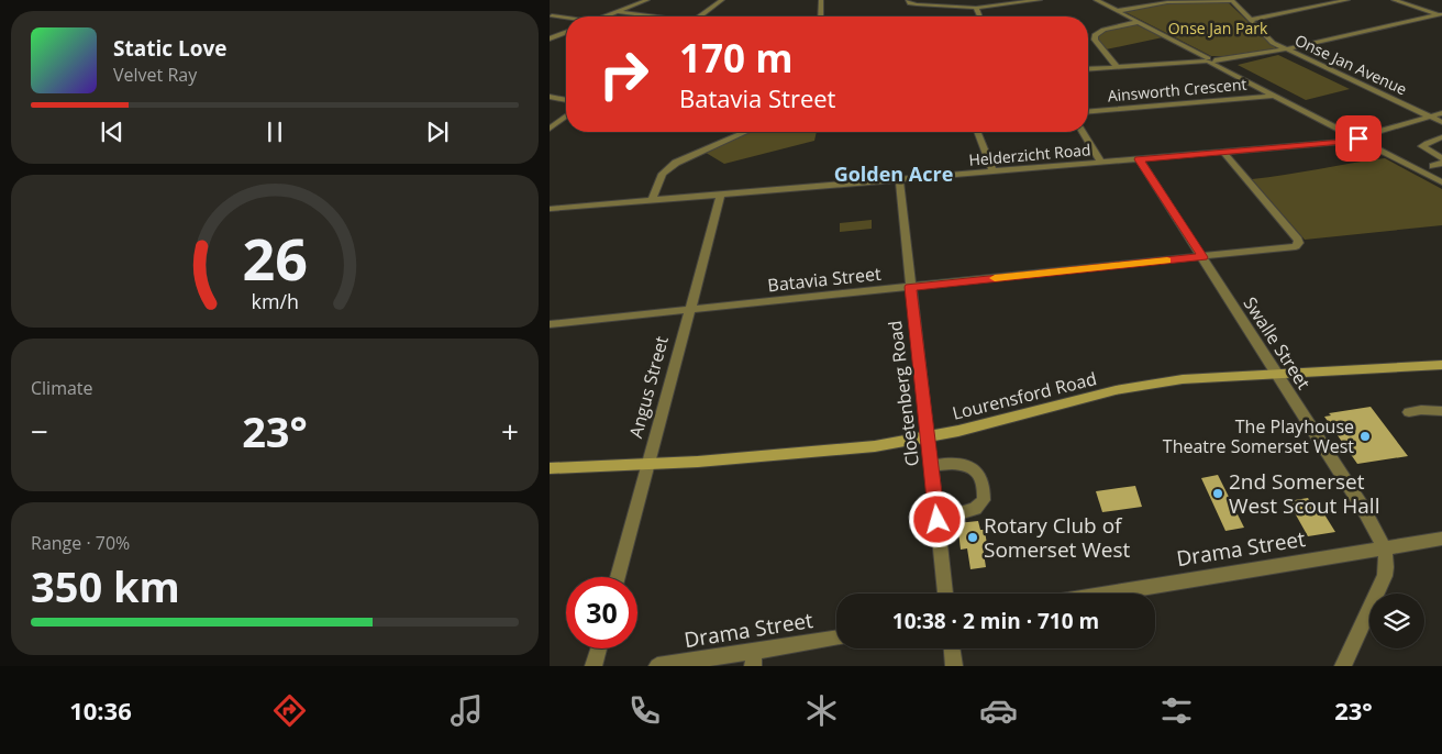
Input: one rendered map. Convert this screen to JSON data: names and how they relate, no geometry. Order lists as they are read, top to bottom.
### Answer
{
  "streets": {
    "street": [
      "Onse Jan Avenue",
      "Ainsworth Crescent",
      "Helderzicht Road",
      "Batavia Street",
      "Swalle Street",
      "Angus Street",
      "Cloetenberg Road",
      "Lourensford Road",
      "Drama Street"
    ]
  },
  "crossings": [
    ["Onse Jan Avenue", "Helderzicht Road"],
    ["Helderzicht Road", "Batavia Street"],
    ["Helderzicht Road", "Swalle Street"],
    ["Helderzicht Road", "Angus Street"],
    ["Helderzicht Road", "Cloetenberg Road"],
    ["Batavia Street", "Swalle Street"],
    ["Batavia Street", "Angus Street"],
    ["Batavia Street", "Cloetenberg Road"],
    ["Swalle Street", "Lourensford Road"],
    ["Swalle Street", "Drama Street"],
    ["Angus Street", "Lourensford Road"],
    ["Cloetenberg Road", "Lourensford Road"]
  ],
  "districts": ["Golden Acre"],
  "parks": ["Onse Jan Park"],
  "places": ["The Playhouse Theatre Somerset West", "2nd Somerset West Scout Hall", "Rotary Club of Somerset West"],
  "page": {
    "turn": ["170 m", "Batavia Street"],
    "song": ["Static Love", "Velvet Ray"],
    "tile": [
      "Climate",
      ["Range · 70%", "350 km"]
    ],
    "heat": ["−", "23°", "+"],
    "limit": "30",
    "trip": "10:38 · 2 min · 710 m",
    "tabs": ["10:36", "23°"],
    "gauge": ["26", "km/h"]
  }
}
